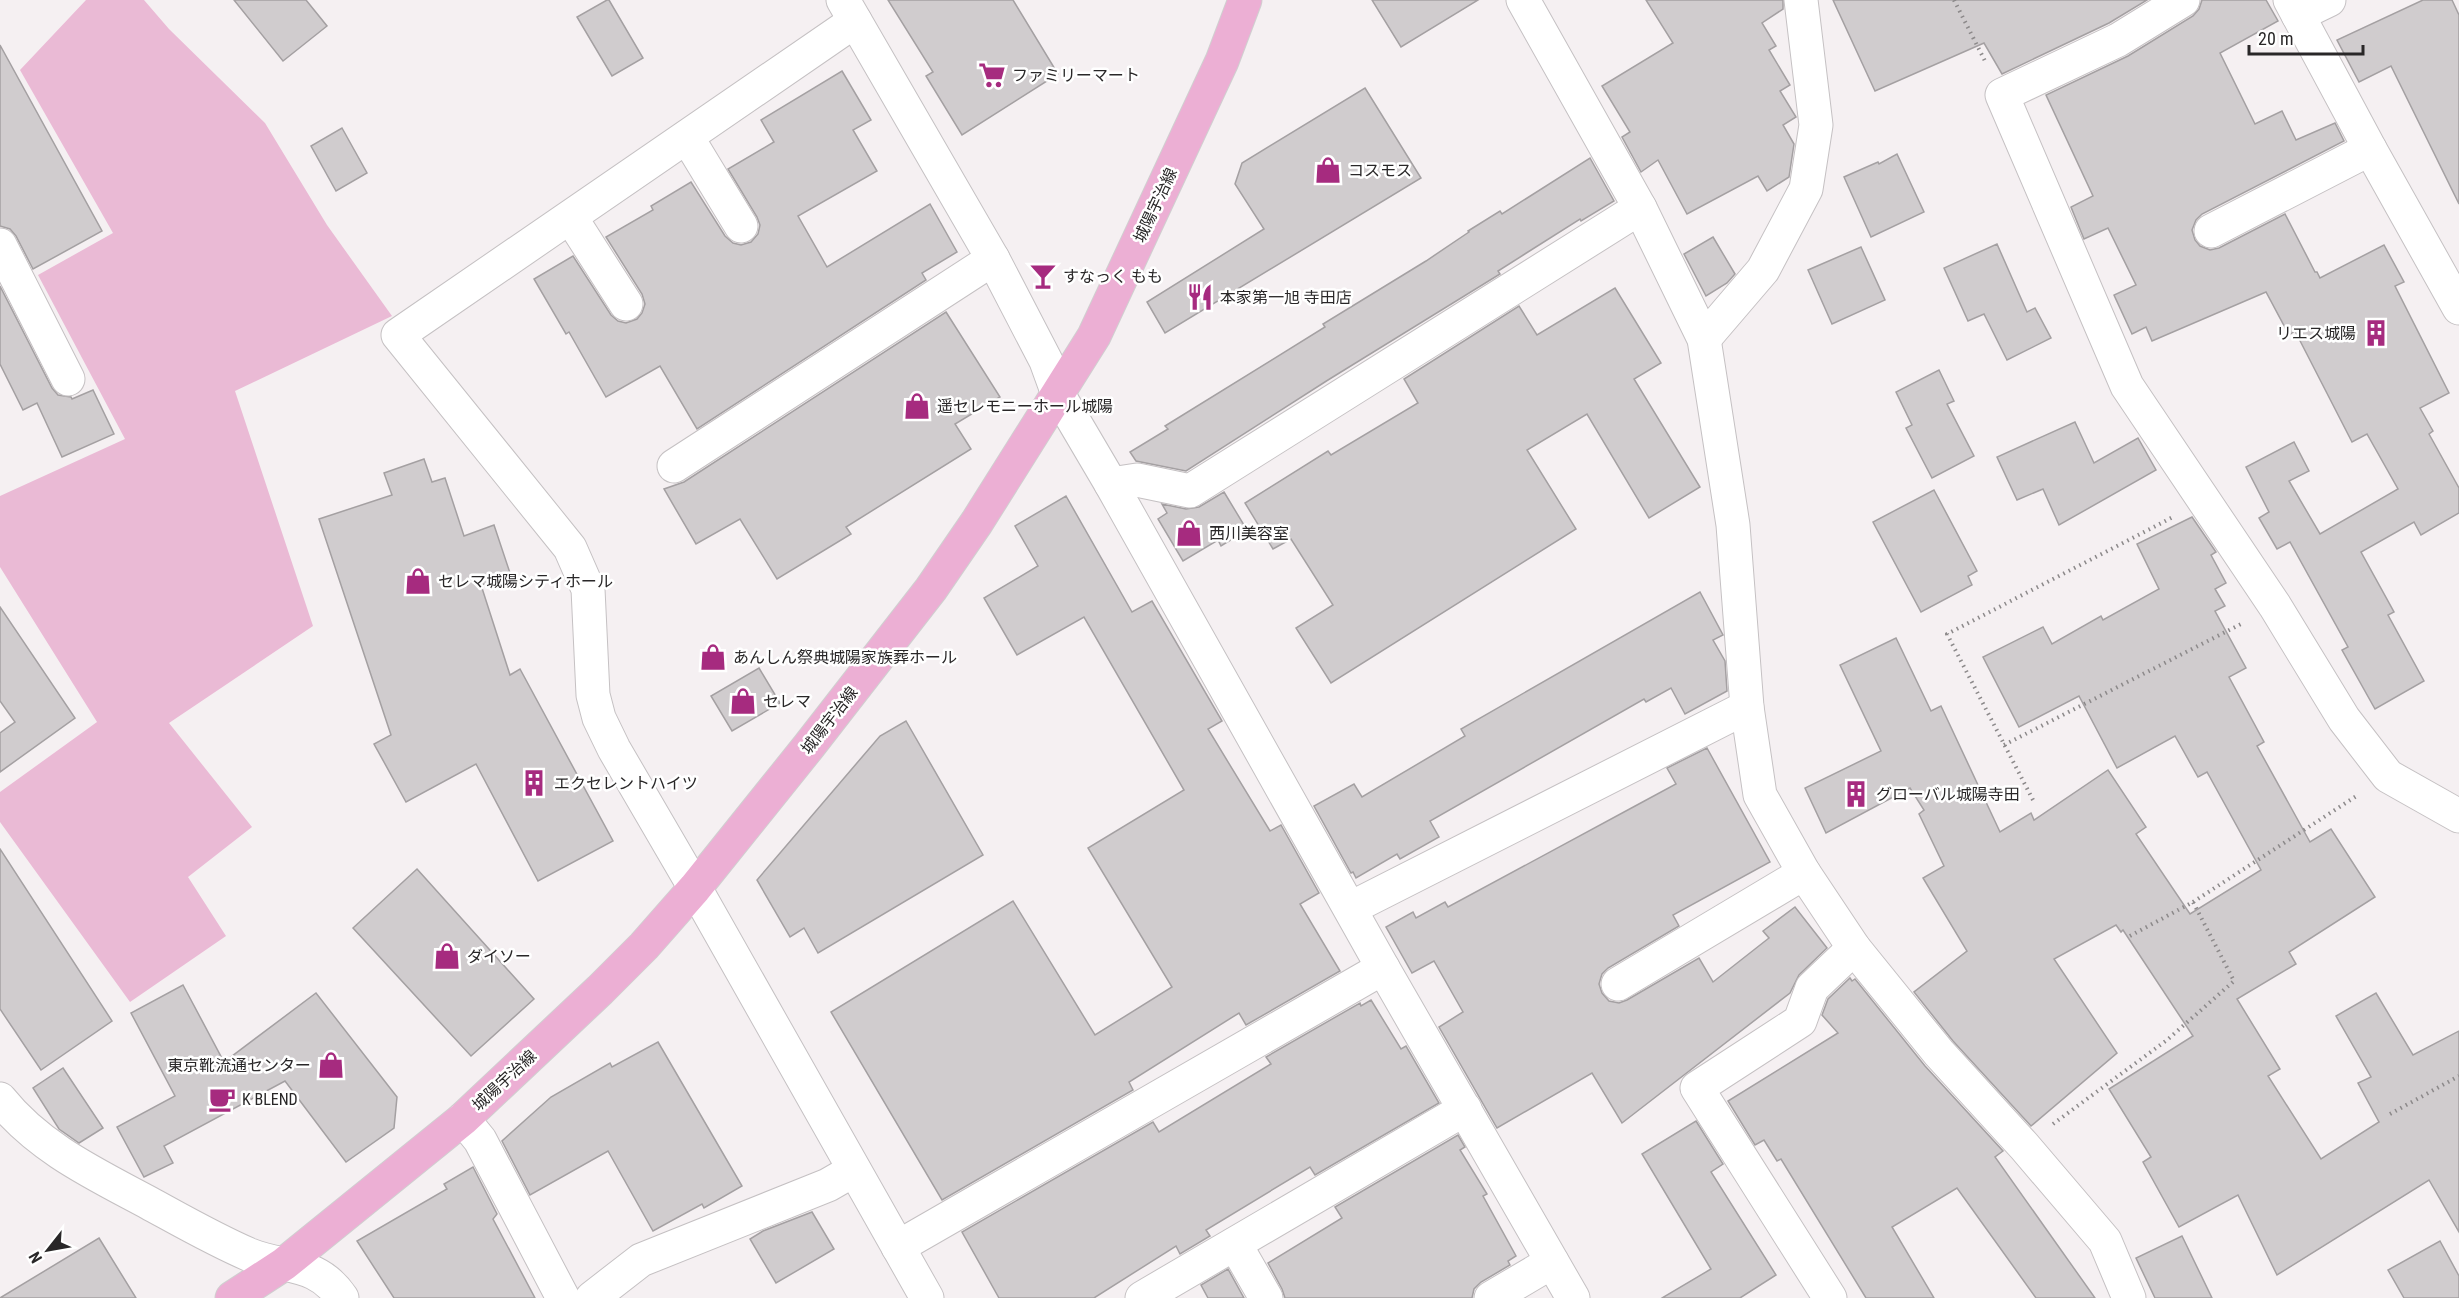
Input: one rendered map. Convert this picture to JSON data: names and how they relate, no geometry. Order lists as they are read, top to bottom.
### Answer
{
  "streets": {
    "main road": ["城陽宇治線"]
  },
  "places": {
    "supermarket": ["ファミリーマート"],
    "shop": [
      "コスモス",
      "遥セレモニーホール城陽",
      "西川美容室",
      "セレマ城陽シティホール",
      "あんしん祭典城陽家族葬ホール",
      "セレマ",
      "ダイソー",
      "東京靴流通センター"
    ],
    "bar": ["すなっく もも"],
    "restaurant": ["本家第一旭 寺田店"],
    "building": ["リエス城陽", "エクセレントハイツ", "グローバル城陽寺田"],
    "cafe": ["K BLEND"]
  },
  "scale_bar": "20 m",
  "north": "bottom left"
}
